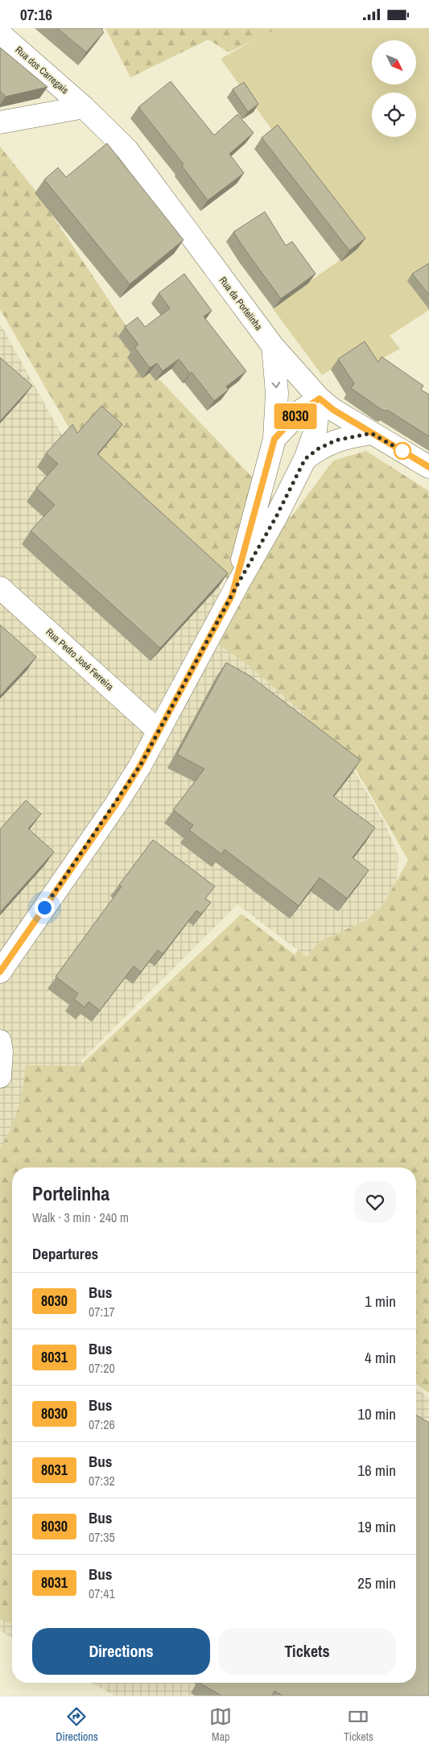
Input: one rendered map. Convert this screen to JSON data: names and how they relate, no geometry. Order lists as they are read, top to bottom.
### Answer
{
  "streets": {
    "street": ["Rua dos Carregais", "Rua da Portelinha", "Rua Pedro José Ferreira"]
  },
  "crossings": [
    ["Rua dos Carregais", "Rua da Portelinha"]
  ],
  "lines": ["bus line 8030"],
  "north": "bottom right",
  "page": {
    "status": "07:16",
    "on_map": "8030",
    "heading": [
      ["Portelinha", "Walk · 3 min · 240 m"],
      "Departures"
    ],
    "list": [
      {
        "mark": "8030",
        "name": "Bus",
        "note": "07:17",
        "value": "1 min"
      },
      {
        "mark": "8031",
        "name": "Bus",
        "note": "07:20",
        "value": "4 min"
      },
      {
        "mark": "8030",
        "name": "Bus",
        "note": "07:26",
        "value": "10 min"
      },
      {
        "mark": "8031",
        "name": "Bus",
        "note": "07:32",
        "value": "16 min"
      },
      {
        "mark": "8030",
        "name": "Bus",
        "note": "07:35",
        "value": "19 min"
      },
      {
        "mark": "8031",
        "name": "Bus",
        "note": "07:41",
        "value": "25 min"
      }
    ],
    "buttons": ["Directions", "Tickets"],
    "tabs": ["Directions", "Map", "Tickets"]
  }
}
